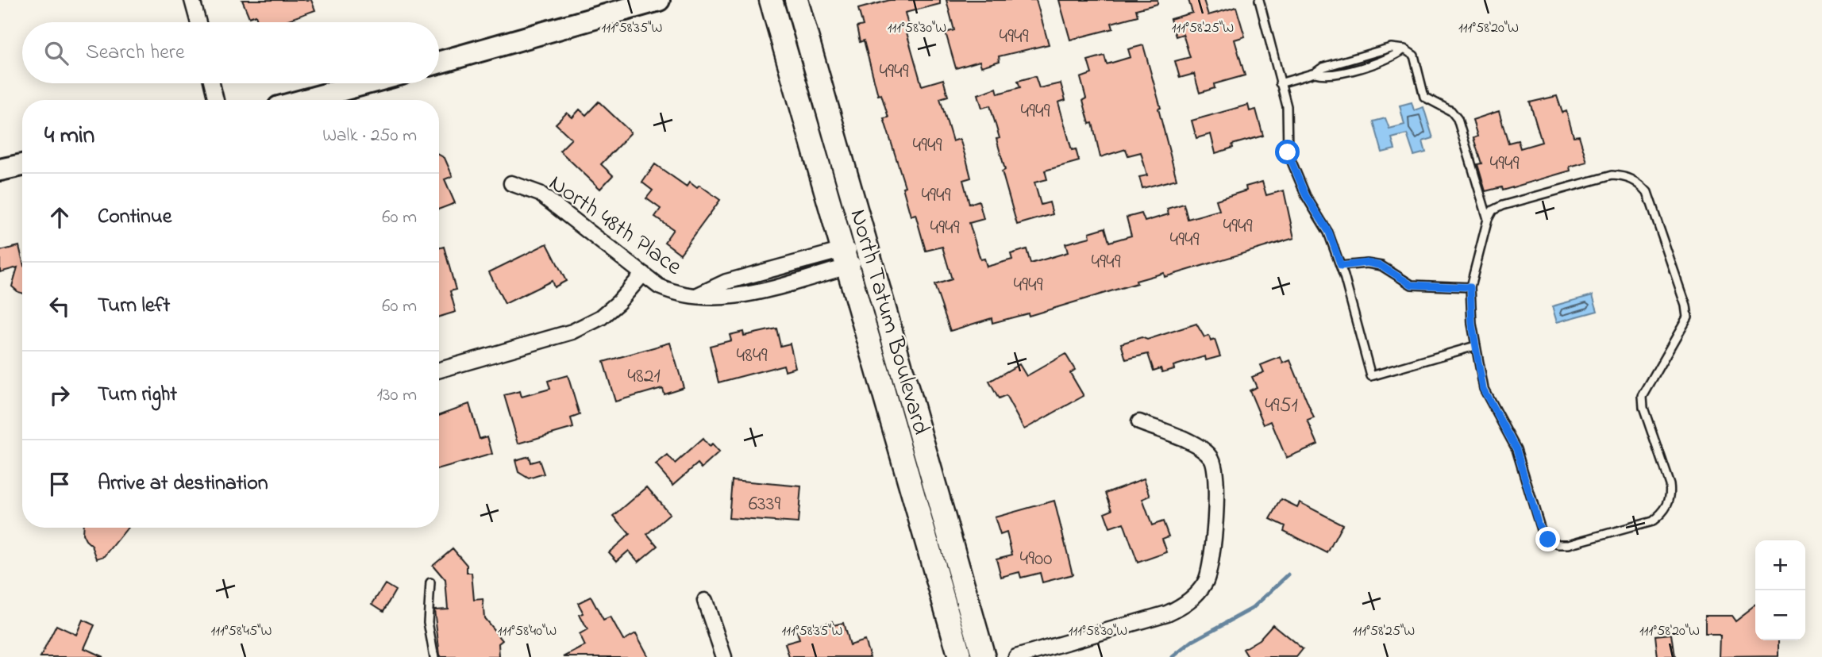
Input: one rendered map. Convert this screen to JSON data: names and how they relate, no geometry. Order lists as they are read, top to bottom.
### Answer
{
  "streets": {
    "main road": ["North Tatum Boulevard"],
    "street": ["North 48th Place"]
  },
  "crossings": [
    ["North 48th Place", "North Tatum Boulevard"]
  ],
  "house_numbers": [
    "4949",
    "4949",
    "4949",
    "4949",
    "4949",
    "4949",
    "4949",
    "4949",
    "4949",
    "4949",
    "4949",
    "4849",
    "4821",
    "4951",
    "6339",
    "4900"
  ],
  "page": {
    "search": "Search here",
    "heading": ["4 min", "Walk · 250 m"],
    "list": [
      ["Continue", "60 m"],
      ["Turn left", "60 m"],
      ["Turn right", "130 m"],
      "Arrive at destination"
    ],
    "map_buttons": ["+", "−"]
  },
  "coordinates": [
    "111°58'35\"W",
    "111°58'30\"W",
    "111°58'25\"W",
    "111°58'20\"W",
    "111°58'45\"W",
    "111°58'40\"W"
  ]
}
